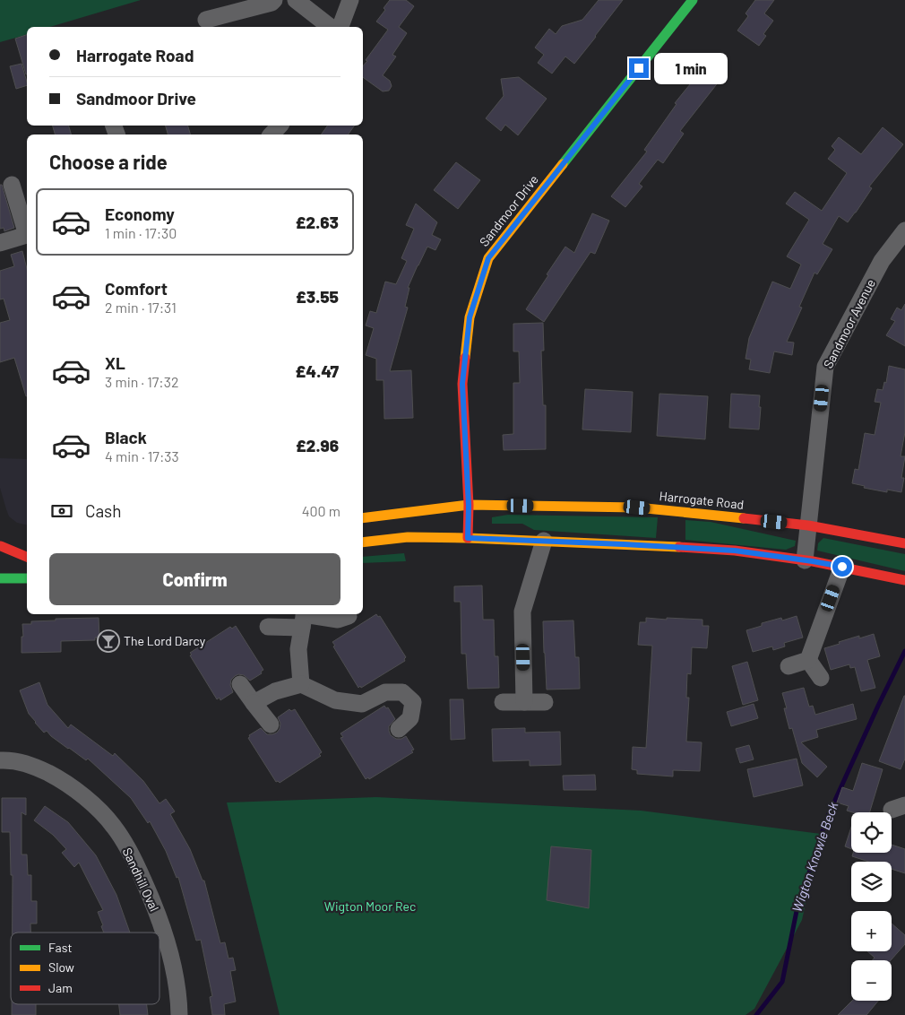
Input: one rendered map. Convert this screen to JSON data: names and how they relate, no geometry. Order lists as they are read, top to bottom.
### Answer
{
  "streets": {
    "main road": ["Sandmoor Drive", "Harrogate Road"],
    "street": ["Sandmoor Avenue", "Sandhill Oval"]
  },
  "crossings": [
    ["Sandmoor Drive", "Harrogate Road"],
    ["Sandmoor Avenue", "Harrogate Road"]
  ],
  "water": ["Wigton Knowle Beck"],
  "parks": ["Wigton Moor Rec"],
  "places": {
    "bar": ["The Lord Darcy"]
  },
  "legend": ["Fast", "Slow", "Jam"],
  "page": {
    "banner": ["Harrogate Road", "Sandmoor Drive"],
    "bubble": "1 min",
    "heading": "Choose a ride",
    "list": [
      {
        "name": "Economy",
        "note": "1 min · 17:30",
        "value": "£2.63"
      },
      {
        "name": "Comfort",
        "note": "2 min · 17:31",
        "value": "£3.55"
      },
      {
        "name": "XL",
        "note": "3 min · 17:32",
        "value": "£4.47"
      },
      {
        "name": "Black",
        "note": "4 min · 17:33",
        "value": "£2.96"
      }
    ],
    "pay": ["Cash", "400 m"],
    "buttons": "Confirm",
    "map_buttons": ["+", "−"]
  }
}
